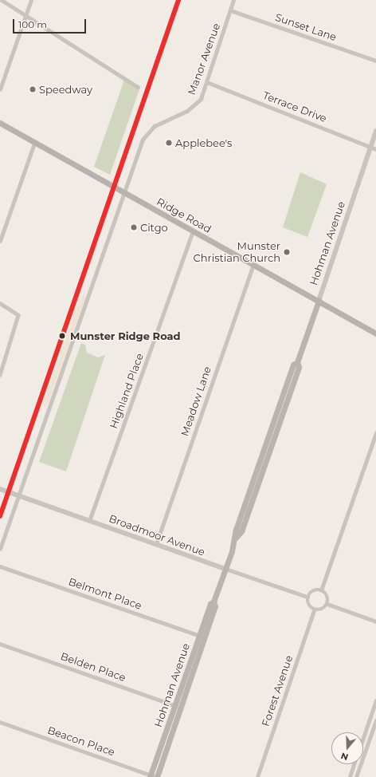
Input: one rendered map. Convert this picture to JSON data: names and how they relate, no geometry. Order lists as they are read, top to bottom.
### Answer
{
  "streets": {
    "main road": ["Ridge Road", "Hohman Avenue"],
    "street": [
      "Sunset Lane",
      "Manor Avenue",
      "Terrace Drive",
      "Highland Place",
      "Meadow Lane",
      "Broadmoor Avenue",
      "Belmont Place",
      "Belden Place",
      "Forest Avenue",
      "Beacon Place"
    ]
  },
  "crossings": [
    ["Sunset Lane", "Manor Avenue"],
    ["Manor Avenue", "Terrace Drive"],
    ["Manor Avenue", "Ridge Road"],
    ["Manor Avenue", "Broadmoor Avenue"],
    ["Terrace Drive", "Hohman Avenue"],
    ["Ridge Road", "Hohman Avenue"],
    ["Ridge Road", "Highland Place"],
    ["Ridge Road", "Meadow Lane"],
    ["Hohman Avenue", "Broadmoor Avenue"],
    ["Hohman Avenue", "Belmont Place"],
    ["Hohman Avenue", "Belden Place"],
    ["Hohman Avenue", "Beacon Place"],
    ["Highland Place", "Broadmoor Avenue"],
    ["Meadow Lane", "Broadmoor Avenue"],
    ["Broadmoor Avenue", "Forest Avenue"]
  ],
  "places": [
    "Speedway",
    "Applebee's",
    "Citgo",
    "Munster Christian Church",
    "Munster Ridge Road"
  ],
  "scale_bar": "100 m",
  "north": "bottom"
}
